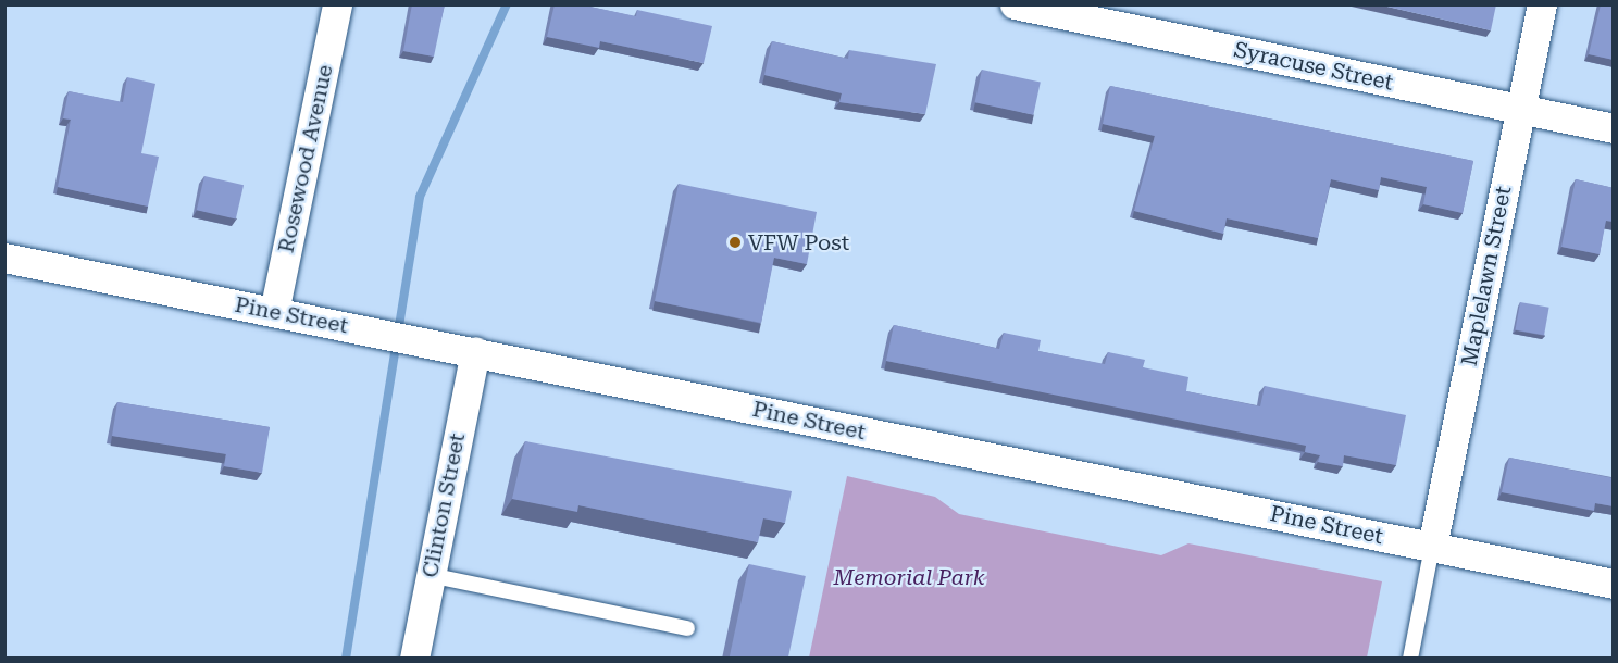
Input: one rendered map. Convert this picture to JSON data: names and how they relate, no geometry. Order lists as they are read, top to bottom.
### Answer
{
  "streets": {
    "street": [
      "Syracuse Street",
      "Rosewood Avenue",
      "Maplelawn Street",
      "Pine Street",
      "Clinton Street"
    ]
  },
  "crossings": [
    ["Syracuse Street", "Maplelawn Street"],
    ["Rosewood Avenue", "Pine Street"],
    ["Maplelawn Street", "Pine Street"],
    ["Pine Street", "Clinton Street"]
  ],
  "parks": ["Memorial Park"],
  "places": ["VFW Post"]
}
